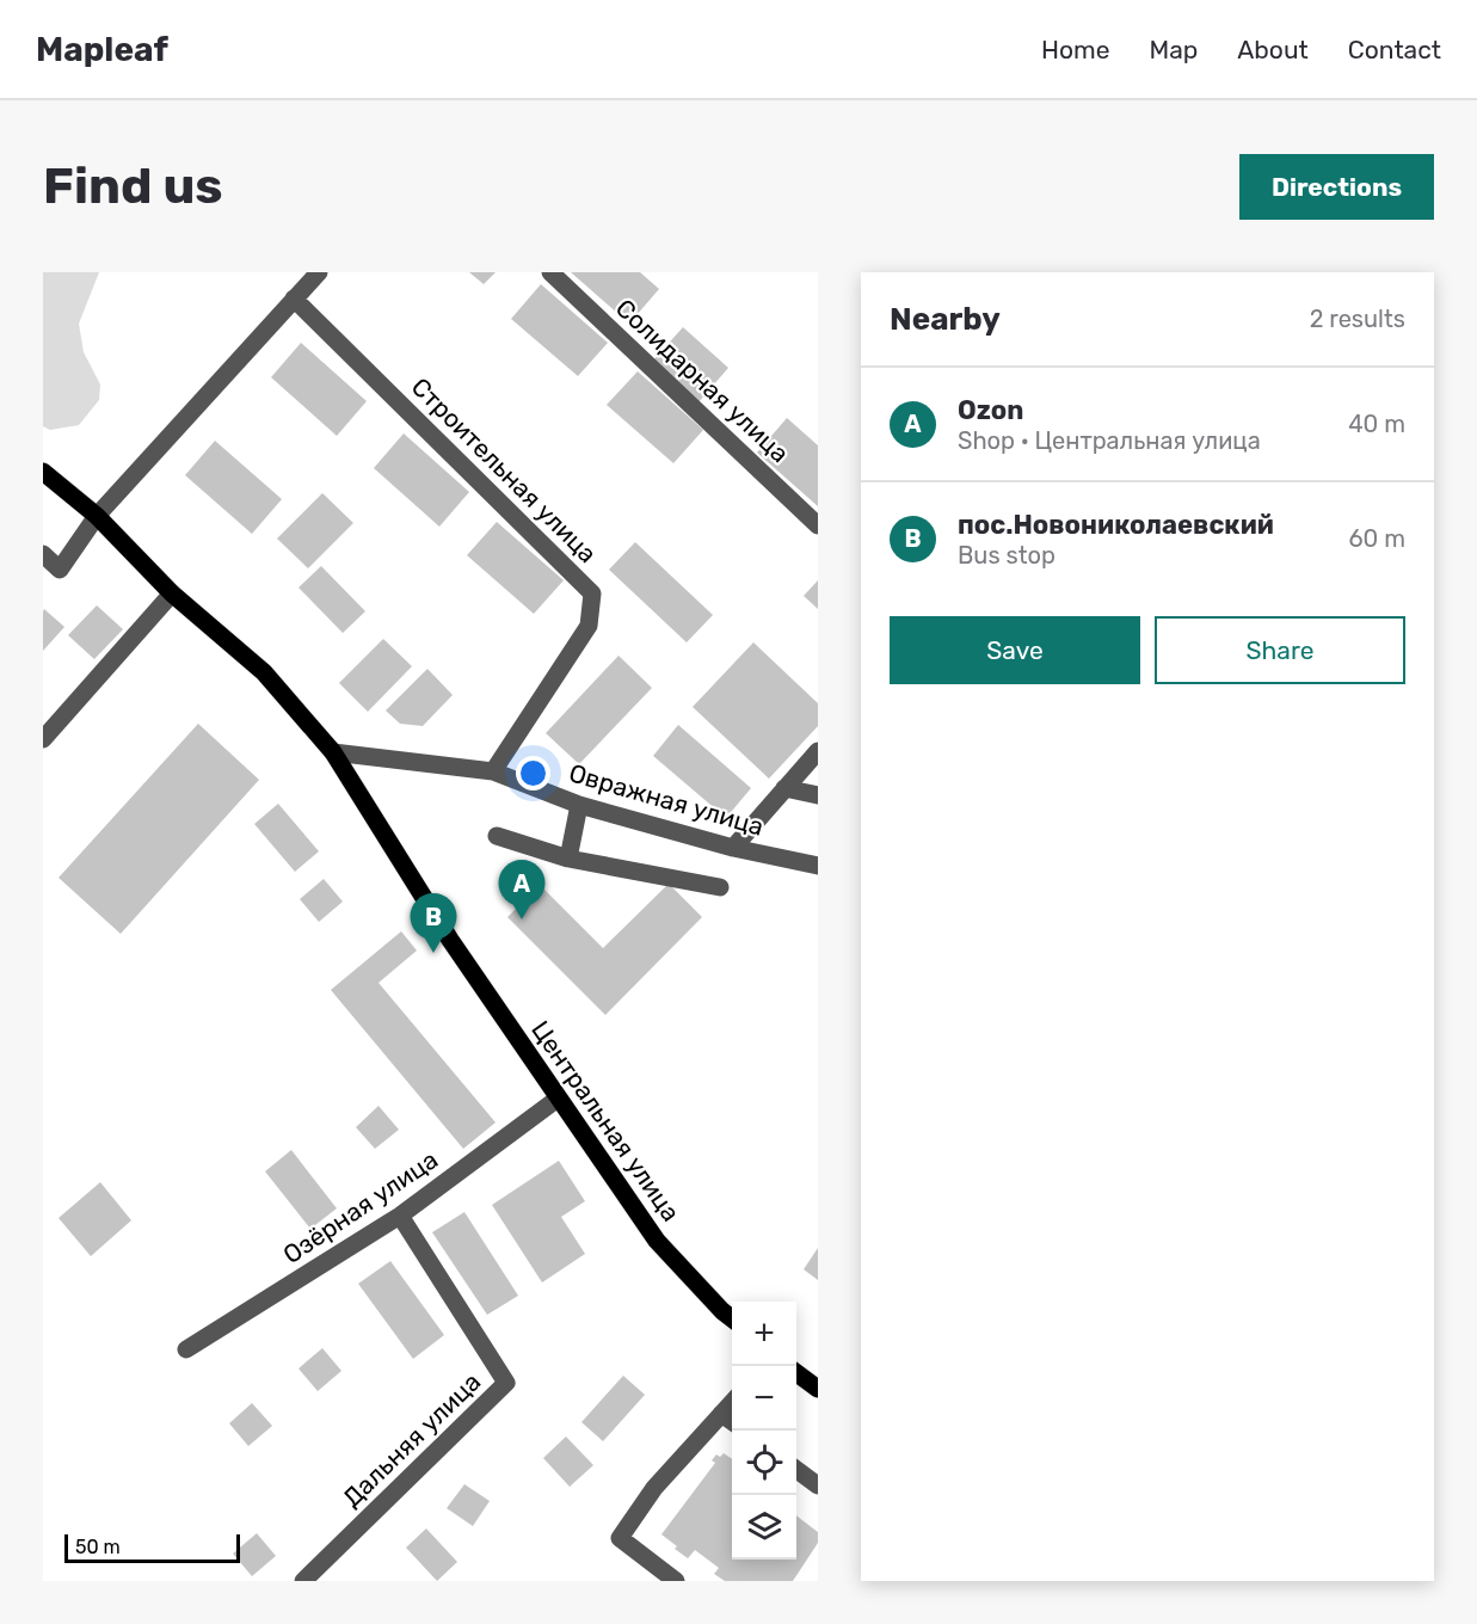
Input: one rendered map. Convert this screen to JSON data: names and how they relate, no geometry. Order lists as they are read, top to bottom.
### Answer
{
  "streets": {
    "main road": ["Центральная улица"],
    "street": [
      "Солидарная улица",
      "Строительная улица",
      "Овражная улица",
      "Озёрная улица",
      "Дальняя улица"
    ]
  },
  "crossings": [
    ["Строительная улица", "Овражная улица"],
    ["Овражная улица", "Центральная улица"],
    ["Центральная улица", "Озёрная улица"],
    ["Озёрная улица", "Дальняя улица"]
  ],
  "scale_bar": "50 m",
  "page": {
    "header": "Mapleaf",
    "nav": [
      "Home",
      "Map",
      "About",
      "Contact"
    ],
    "buttons": [
      "Directions",
      ["Save", "Share"]
    ],
    "title": "Find us",
    "heading": ["Nearby", "2 results"],
    "list": [
      {
        "mark": "A",
        "name": "Ozon",
        "note": "Shop · Центральная улица",
        "value": "40 m"
      },
      {
        "mark": "B",
        "name": "пос.Новониколаевский",
        "note": "Bus stop",
        "value": "60 m"
      }
    ],
    "pins": ["A", "B"],
    "map_buttons": ["+", "−"],
    "scale": "50 m"
  }
}
